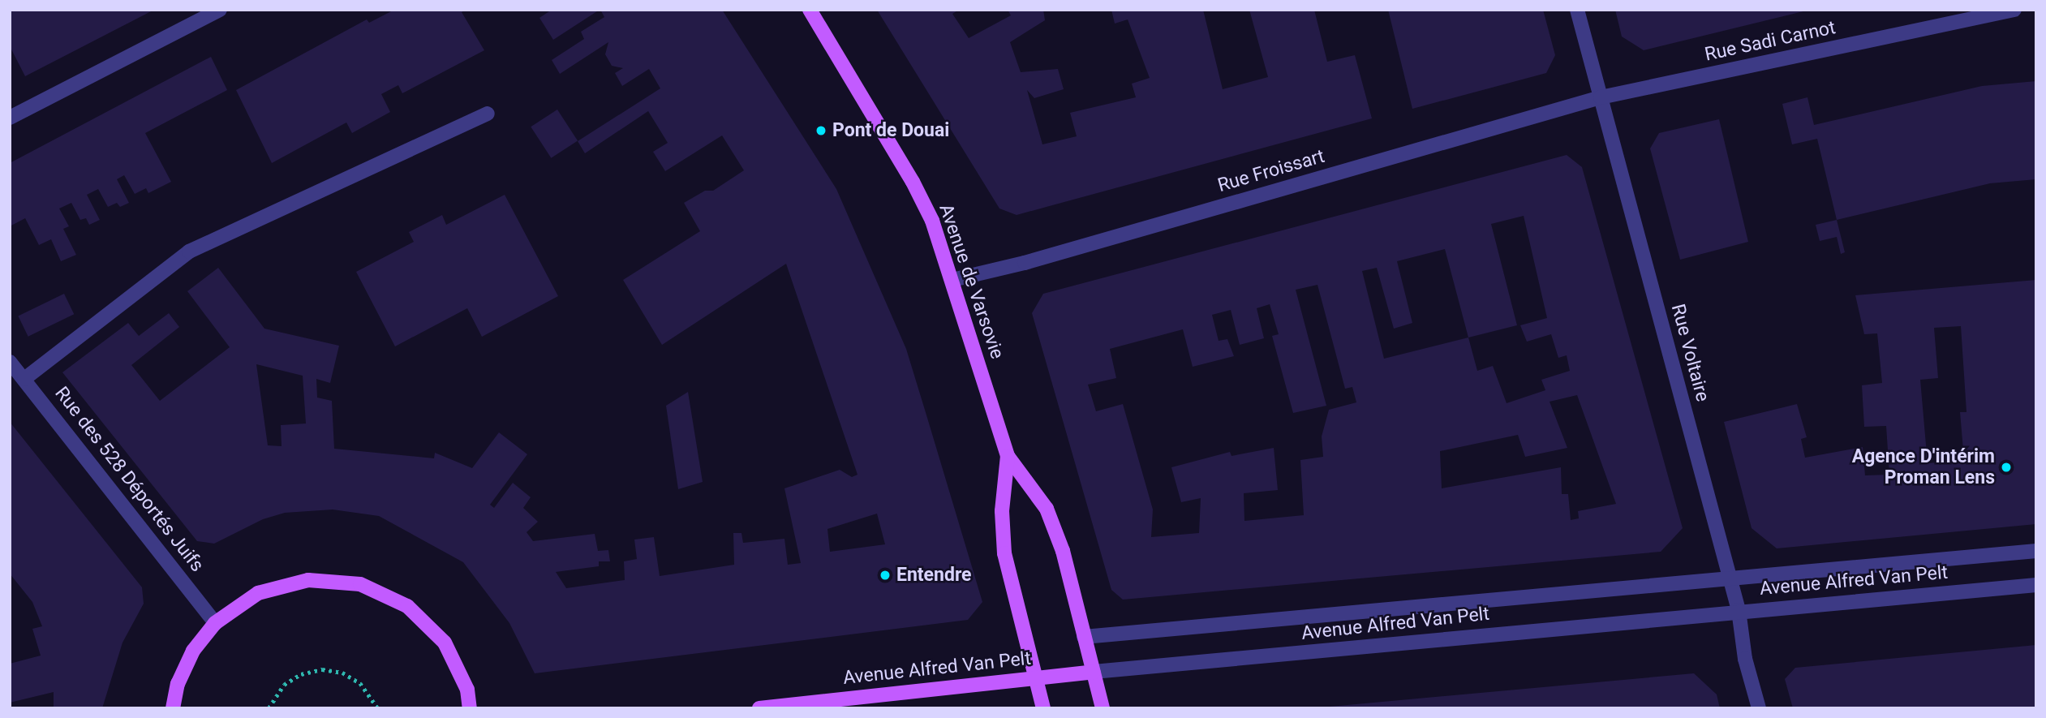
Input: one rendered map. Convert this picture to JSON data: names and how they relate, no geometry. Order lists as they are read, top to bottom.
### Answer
{
  "streets": {
    "main road": ["Avenue de Varsovie", "Avenue Alfred Van Pelt"],
    "street": [
      "Rue Sadi Carnot",
      "Rue Froissart",
      "Rue Voltaire",
      "Rue des 528 Déportés Juifs"
    ]
  },
  "crossings": [
    ["Rue Sadi Carnot", "Rue Froissart"],
    ["Rue Sadi Carnot", "Rue Voltaire"],
    ["Rue Froissart", "Avenue de Varsovie"],
    ["Rue Froissart", "Rue Voltaire"],
    ["Avenue de Varsovie", "Avenue Alfred Van Pelt"],
    ["Rue Voltaire", "Avenue Alfred Van Pelt"]
  ],
  "places": ["Pont de Douai", "Agence D'intérim Proman Lens", "Entendre"]
}
